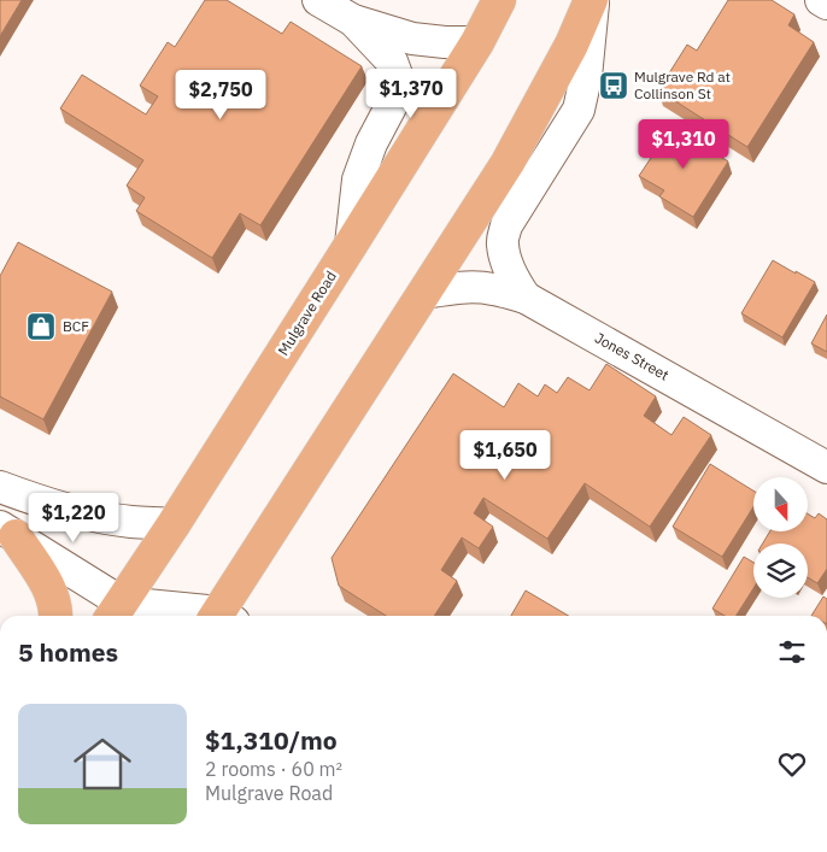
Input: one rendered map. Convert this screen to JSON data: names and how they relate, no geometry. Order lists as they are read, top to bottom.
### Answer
{
  "streets": {
    "main road": ["Mulgrave Road"],
    "street": ["Jones Street"]
  },
  "places": {
    "bus stop": ["Mulgrave Rd at Collinson St"],
    "shop": ["BCF"]
  },
  "north": "bottom",
  "page": {
    "price": [
      "$1,370",
      "$2,750",
      "$1,310",
      "$1,650",
      "$1,220"
    ],
    "heading": "5 homes",
    "list": [
      {
        "name": "$1,310/mo",
        "note": "2 rooms · 60 m² · Mulgrave Road"
      }
    ]
  }
}
